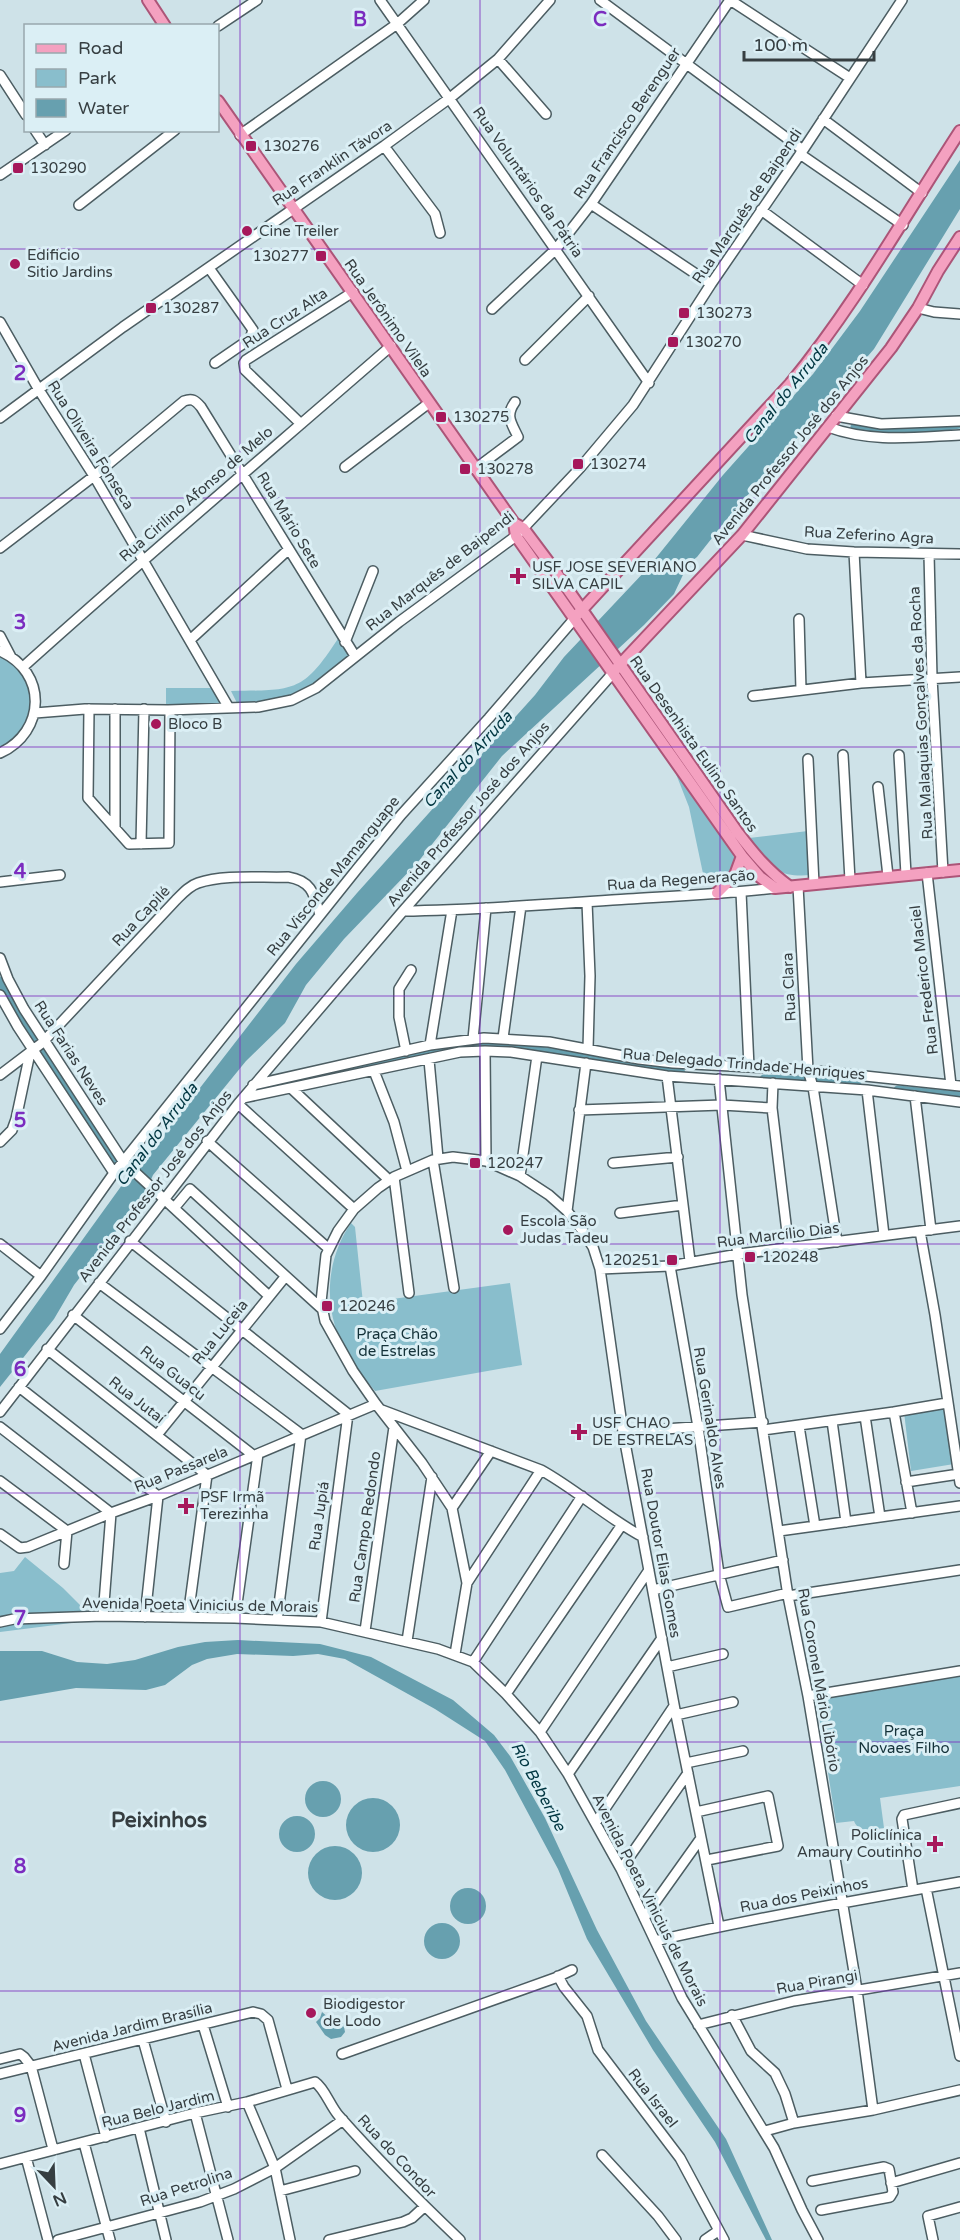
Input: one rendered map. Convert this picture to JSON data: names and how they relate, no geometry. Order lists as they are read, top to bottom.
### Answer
{
  "streets": {
    "main road": [
      "Rua Jerônimo Vilela",
      "Avenida Professor José dos Anjos",
      "Rua Desenhista Eulino Santos",
      "Rua da Regeneração"
    ],
    "street": [
      "Rua Francisco Berenguer",
      "Rua Franklin Távora",
      "Rua Voluntários da Pátria",
      "Rua Marquês de Baipendi",
      "Rua Cruz Alta",
      "Rua Oliveira Fonseca",
      "Rua Cirilino Afonso de Melo",
      "Rua Mário Sete",
      "Rua Zeferino Agra",
      "Rua Malaquias Gonçalves da Rocha",
      "Rua Visconde Mamanguape",
      "Rua Capilé",
      "Rua Frederico Maciel",
      "Rua Clara",
      "Rua Farias Neves",
      "Rua Delegado Trindade Henriques",
      "Rua Marcílio Dias",
      "Rua Luceia",
      "Rua Guacu",
      "Rua Jutaí",
      "Rua Gerinaldo Alves",
      "Rua Passarela",
      "Rua Jupiá",
      "Rua Campo Redondo",
      "Rua Doutor Elias Gomes",
      "Avenida Poeta Vinicius de Morais",
      "Rua Coronel Mário Libório",
      "Rua dos Peixinhos",
      "Rua Pirangi",
      "Avenida Jardim Brasília",
      "Rua Israel",
      "Rua Belo Jardim",
      "Rua do Condor",
      "Rua Petrolina"
    ]
  },
  "crossings": [
    ["Rua Francisco Berenguer", "Rua Voluntários da Pátria"],
    ["Rua Franklin Távora", "Rua Voluntários da Pátria"],
    ["Rua Franklin Távora", "Rua Jerônimo Vilela"],
    ["Rua Franklin Távora", "Rua Oliveira Fonseca"],
    ["Rua Voluntários da Pátria", "Rua Marquês de Baipendi"],
    ["Rua Marquês de Baipendi", "Rua Jerônimo Vilela"],
    ["Rua Marquês de Baipendi", "Rua Oliveira Fonseca"],
    ["Rua Marquês de Baipendi", "Rua Mário Sete"],
    ["Rua Cruz Alta", "Rua Jerônimo Vilela"],
    ["Rua Cruz Alta", "Rua Cirilino Afonso de Melo"],
    ["Rua Jerônimo Vilela", "Rua Cirilino Afonso de Melo"],
    ["Rua Jerônimo Vilela", "Rua Desenhista Eulino Santos"],
    ["Rua Jerônimo Vilela", "Rua Visconde Mamanguape"],
    ["Rua Oliveira Fonseca", "Rua Cirilino Afonso de Melo"],
    ["Rua Oliveira Fonseca", "Rua Mário Sete"],
    ["Avenida Professor José dos Anjos", "Rua Zeferino Agra"],
    ["Avenida Professor José dos Anjos", "Rua Desenhista Eulino Santos"],
    ["Avenida Professor José dos Anjos", "Rua da Regeneração"],
    ["Avenida Professor José dos Anjos", "Rua Delegado Trindade Henriques"],
    ["Avenida Professor José dos Anjos", "Rua Guacu"],
    ["Avenida Professor José dos Anjos", "Rua Jutaí"],
    ["Rua Cirilino Afonso de Melo", "Rua Mário Sete"],
    ["Rua Zeferino Agra", "Rua Malaquias Gonçalves da Rocha"],
    ["Rua Malaquias Gonçalves da Rocha", "Rua da Regeneração"],
    ["Rua Desenhista Eulino Santos", "Rua Visconde Mamanguape"],
    ["Rua Desenhista Eulino Santos", "Rua da Regeneração"],
    ["Rua Desenhista Eulino Santos", "Rua Clara"],
    ["Rua Visconde Mamanguape", "Rua Capilé"],
    ["Rua Visconde Mamanguape", "Rua Farias Neves"],
    ["Rua da Regeneração", "Rua Frederico Maciel"],
    ["Rua da Regeneração", "Rua Clara"],
    ["Rua Capilé", "Rua Farias Neves"],
    ["Rua Frederico Maciel", "Rua Delegado Trindade Henriques"],
    ["Rua Clara", "Rua Delegado Trindade Henriques"],
    ["Rua Clara", "Rua Marcílio Dias"],
    ["Rua Delegado Trindade Henriques", "Rua Coronel Mário Libório"],
    ["Rua Marcílio Dias", "Rua Gerinaldo Alves"],
    ["Rua Marcílio Dias", "Rua Doutor Elias Gomes"],
    ["Rua Marcílio Dias", "Rua Coronel Mário Libório"],
    ["Rua Luceia", "Rua Guacu"],
    ["Rua Luceia", "Rua Jutaí"],
    ["Rua Guacu", "Rua Passarela"],
    ["Rua Jutaí", "Rua Passarela"],
    ["Rua Gerinaldo Alves", "Rua Coronel Mário Libório"],
    ["Rua Passarela", "Rua Jupiá"],
    ["Rua Passarela", "Rua Doutor Elias Gomes"],
    ["Rua Jupiá", "Avenida Poeta Vinicius de Morais"],
    ["Rua Campo Redondo", "Rua Doutor Elias Gomes"],
    ["Rua Campo Redondo", "Avenida Poeta Vinicius de Morais"],
    ["Rua Doutor Elias Gomes", "Avenida Poeta Vinicius de Morais"],
    ["Rua Doutor Elias Gomes", "Rua dos Peixinhos"],
    ["Avenida Poeta Vinicius de Morais", "Rua dos Peixinhos"],
    ["Avenida Poeta Vinicius de Morais", "Rua Pirangi"],
    ["Rua Coronel Mário Libório", "Rua dos Peixinhos"],
    ["Rua Coronel Mário Libório", "Rua Pirangi"],
    ["Avenida Jardim Brasília", "Rua Belo Jardim"],
    ["Rua Belo Jardim", "Rua do Condor"],
    ["Rua do Condor", "Rua Petrolina"]
  ],
  "districts": ["Peixinhos"],
  "water": ["Canal do Arruda", "Rio Beberibe"],
  "parks": ["Praça Chão de Estrelas", "Praça Novaes Filho"],
  "places": {
    "transit": [
      "130276",
      "130290",
      "130277",
      "130287",
      "130273",
      "130270",
      "130275",
      "130274",
      "130278",
      "120247",
      "120248",
      "120251",
      "120246"
    ],
    "other": [
      "Cine Treiler",
      "Edificio Sitio Jardins",
      "Bloco B",
      "Escola São Judas Tadeu",
      "Biodigestor de Lodo"
    ],
    "health": [
      "USF JOSE SEVERIANO SILVA CAPIL",
      "USF CHAO DE ESTRELAS",
      "PSF Irmã Terezinha",
      "Policlínica Amaury Coutinho"
    ]
  },
  "legend": ["Road", "Park", "Water"],
  "scale_bar": "100 m",
  "north": "bottom right",
  "grid": {
    "columns": ["B", "C"],
    "rows": [
      "2",
      "3",
      "4",
      "5",
      "6",
      "7",
      "8",
      "9"
    ]
  }
}
